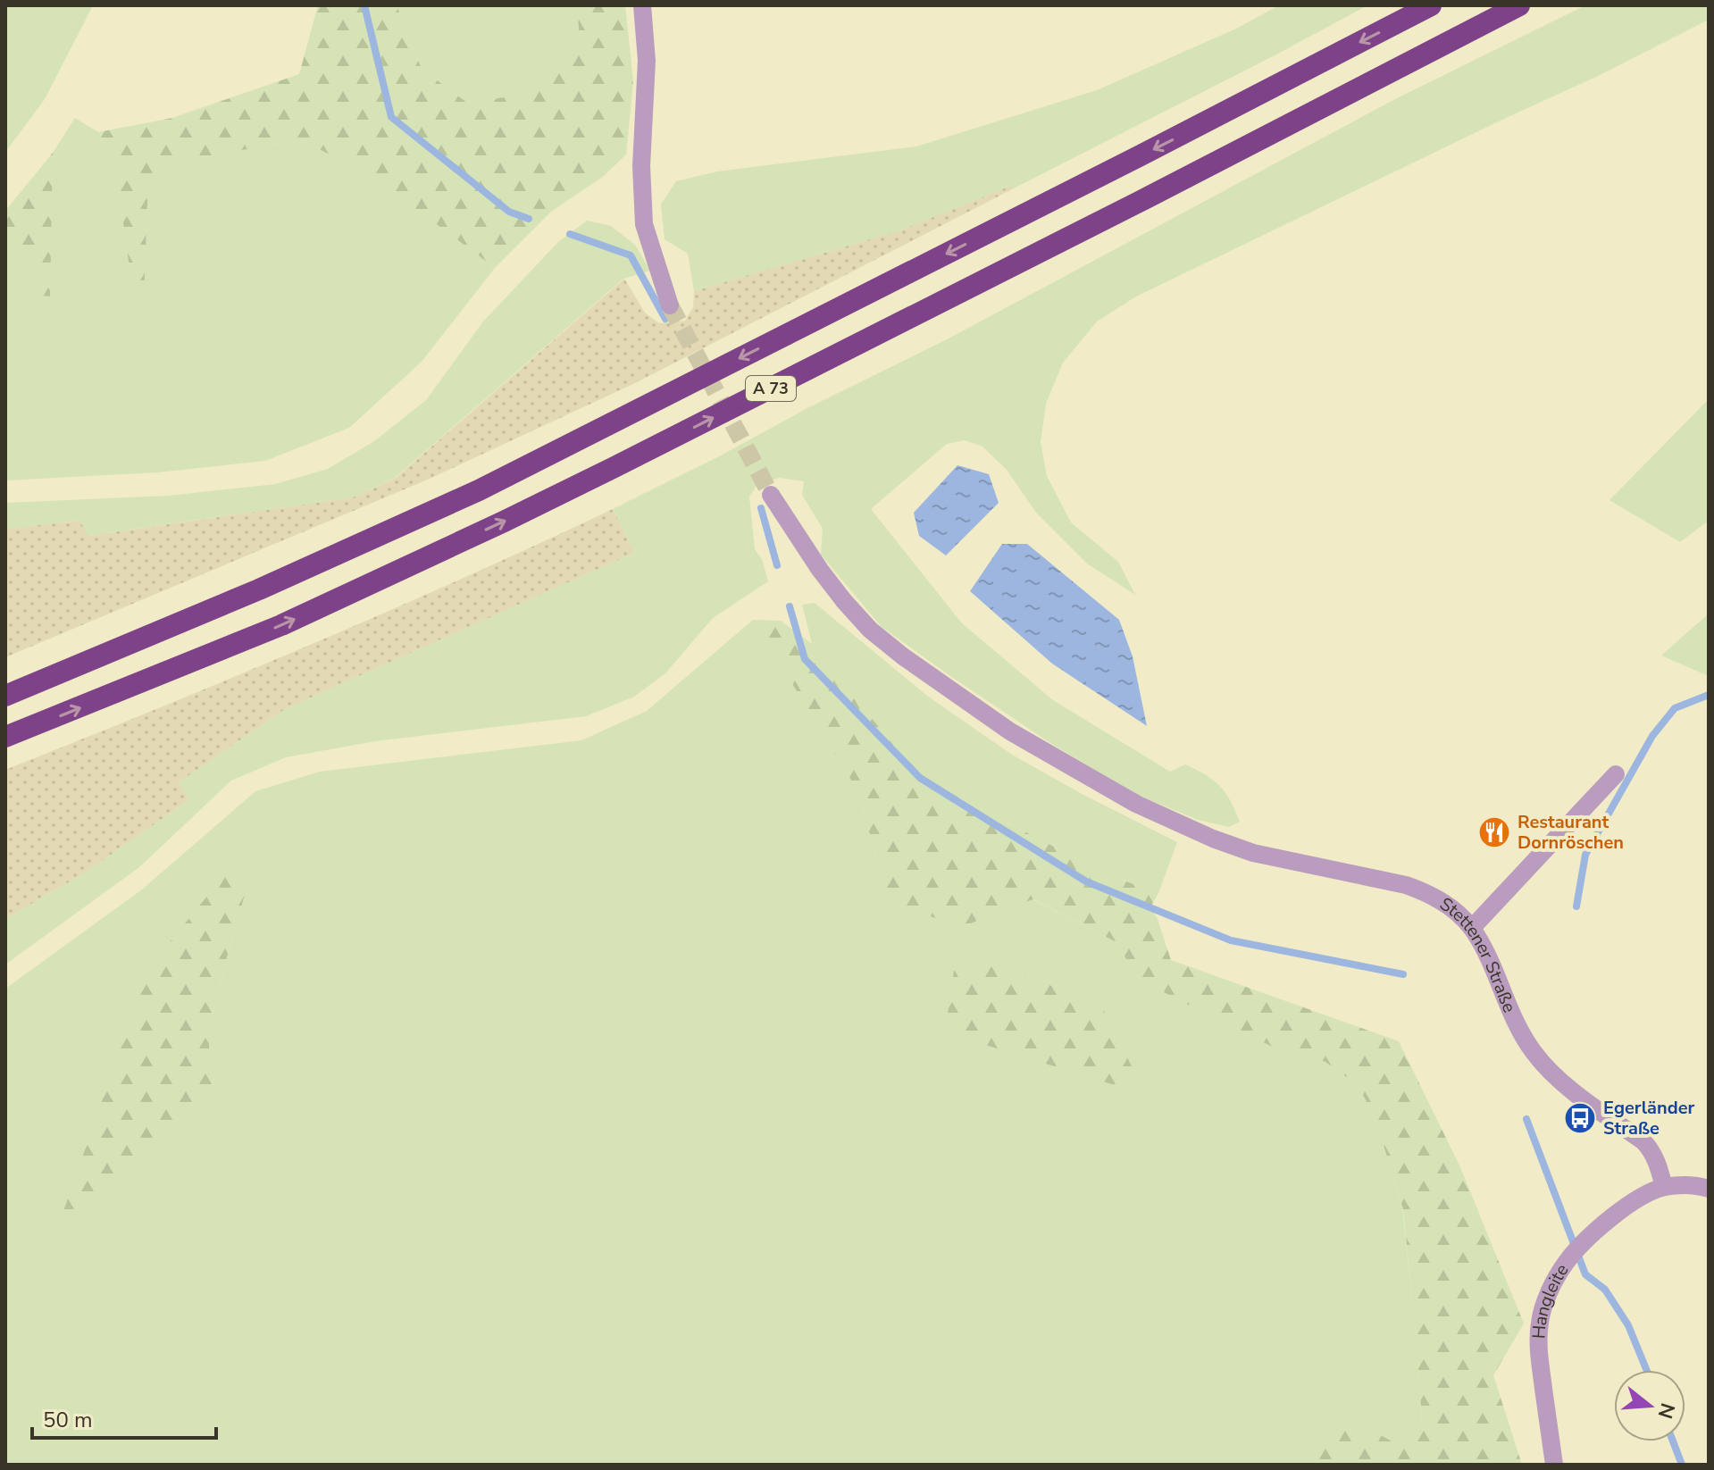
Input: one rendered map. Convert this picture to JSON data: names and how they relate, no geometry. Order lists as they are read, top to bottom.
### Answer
{
  "streets": {
    "highway": ["A 73"],
    "street": ["Stettener Straße", "Hangleite"]
  },
  "crossings": [
    ["Stettener Straße", "Hangleite"]
  ],
  "places": {
    "restaurant": ["Restaurant Dornröschen"],
    "bus stop": ["Egerländer Straße"]
  },
  "scale_bar": "50 m",
  "north": "right"
}
